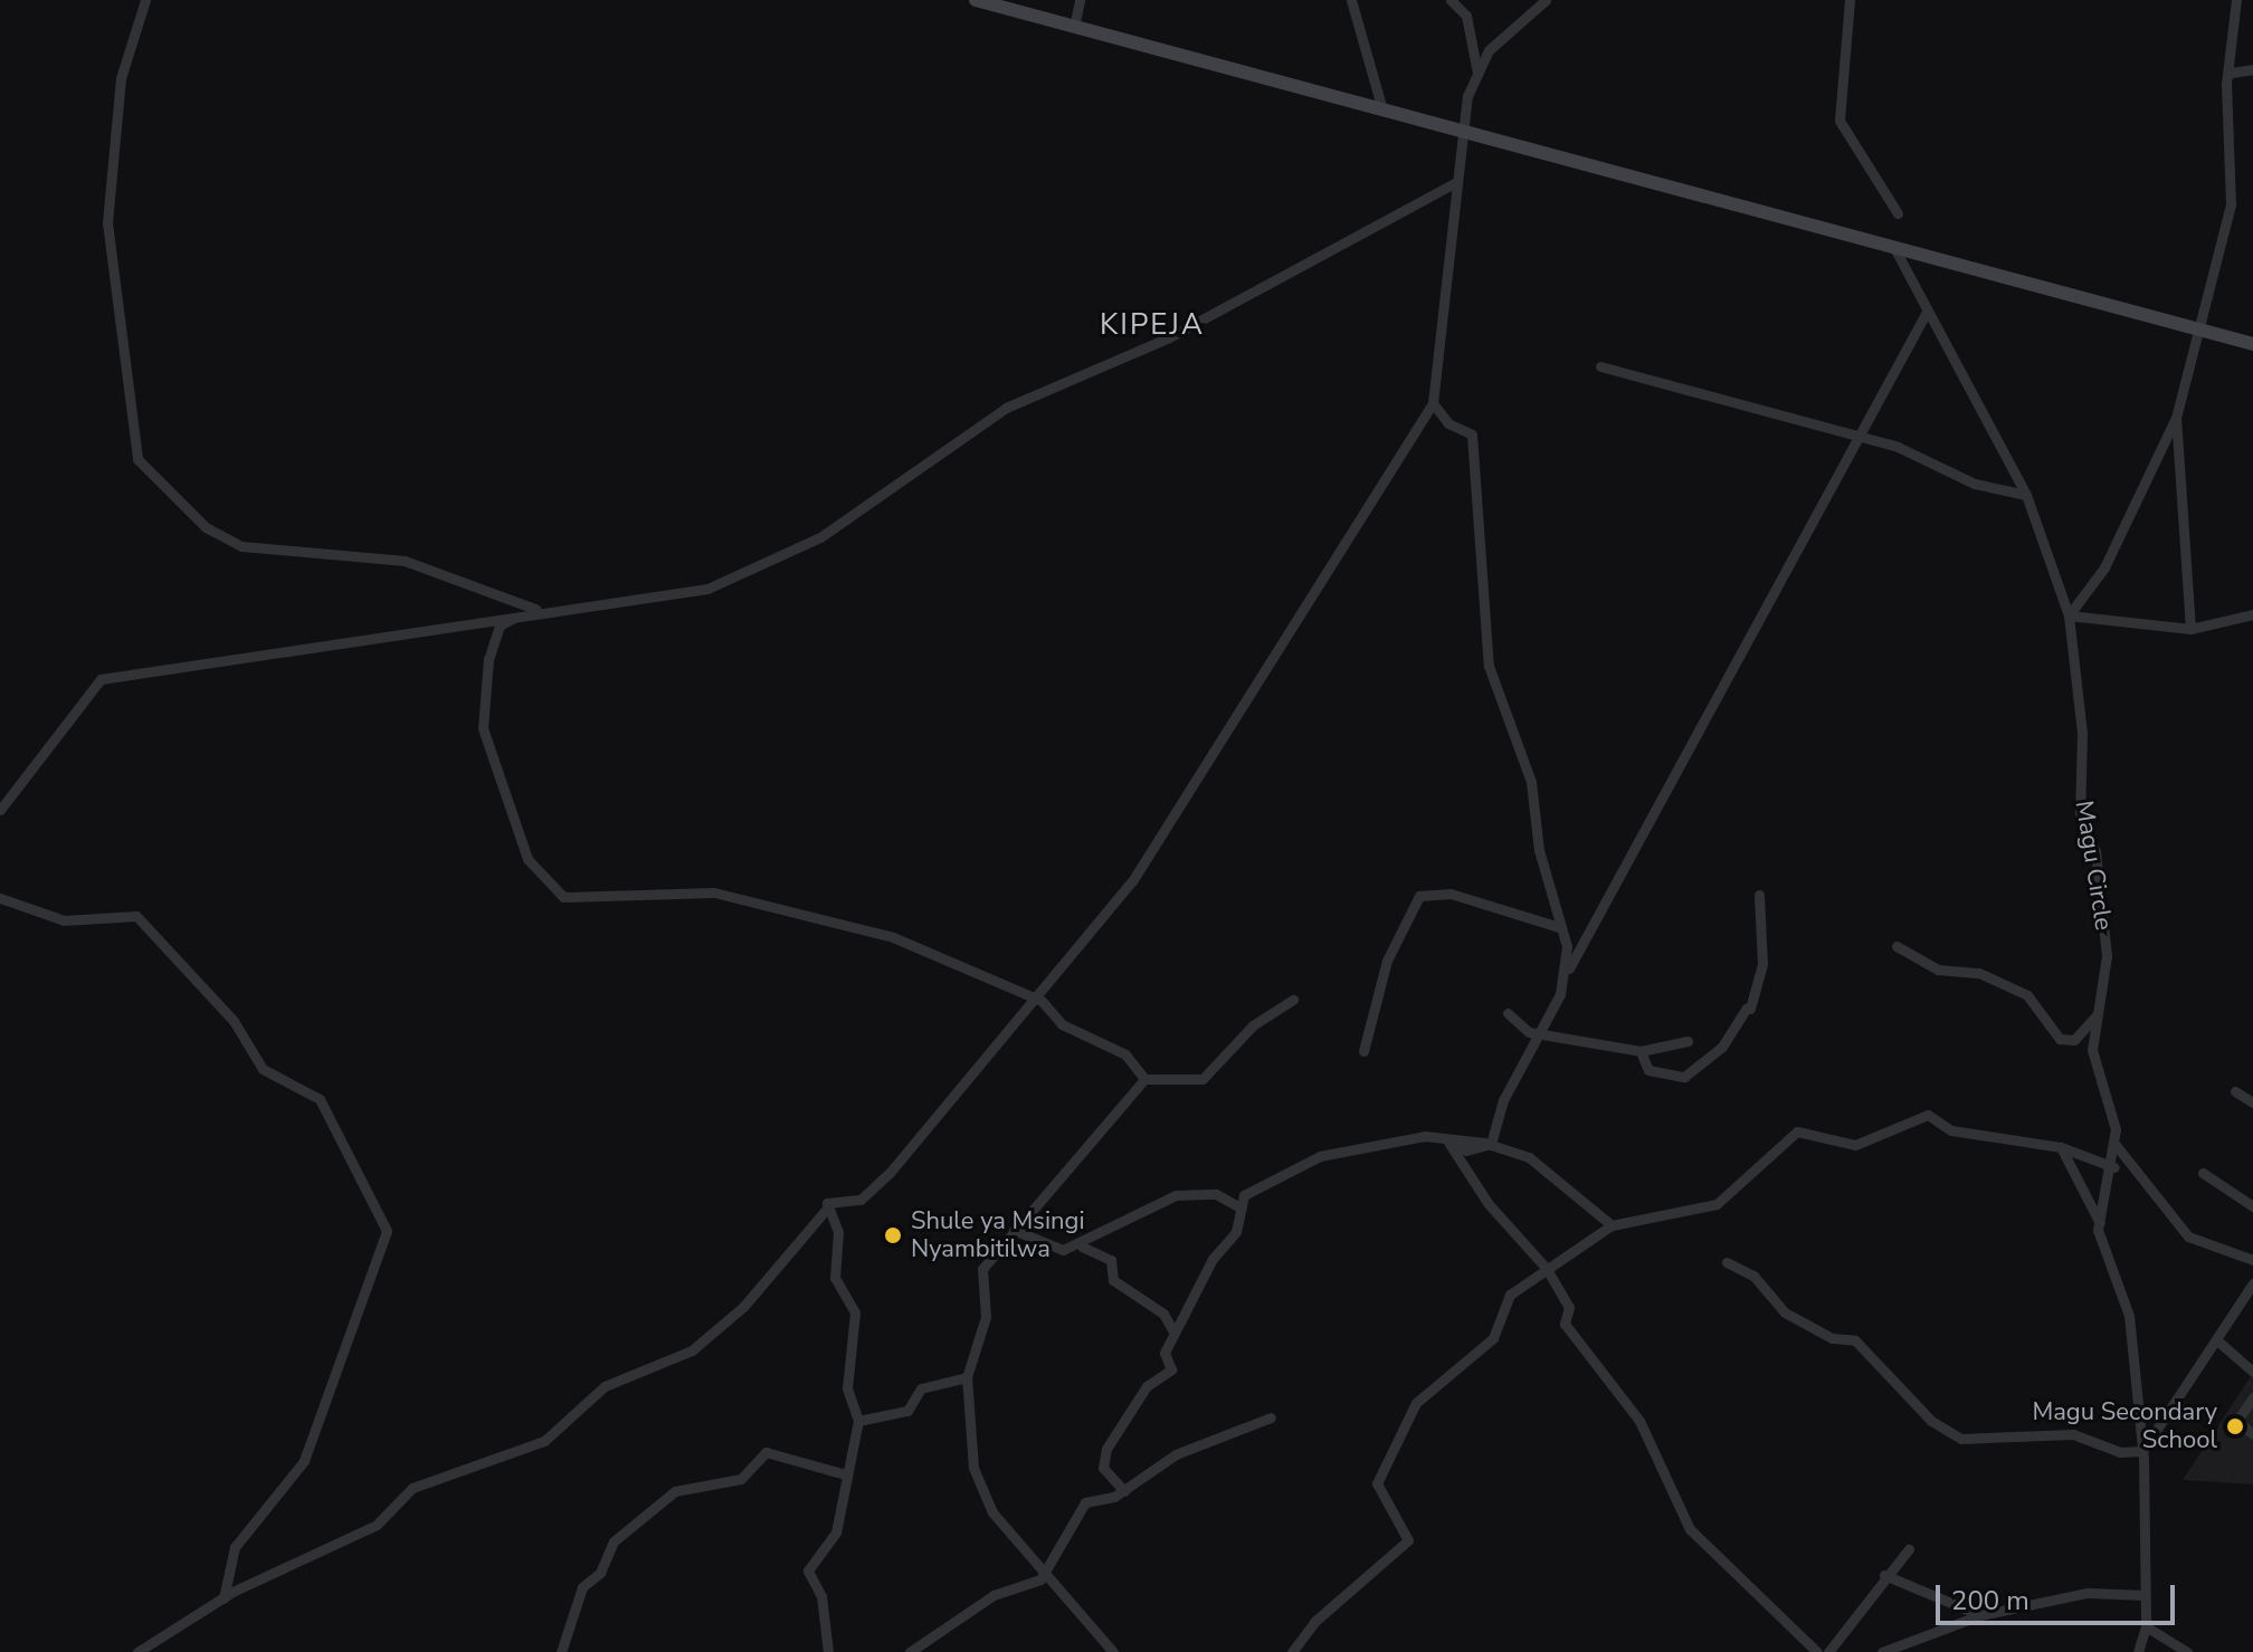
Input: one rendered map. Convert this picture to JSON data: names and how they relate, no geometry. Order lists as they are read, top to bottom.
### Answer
{
  "streets": {
    "street": ["Magu Circle"]
  },
  "districts": ["KIPEJA"],
  "places": ["Shule ya Msingi Nyambitilwa", "Magu Secondary School"],
  "scale_bar": "200 m"
}
